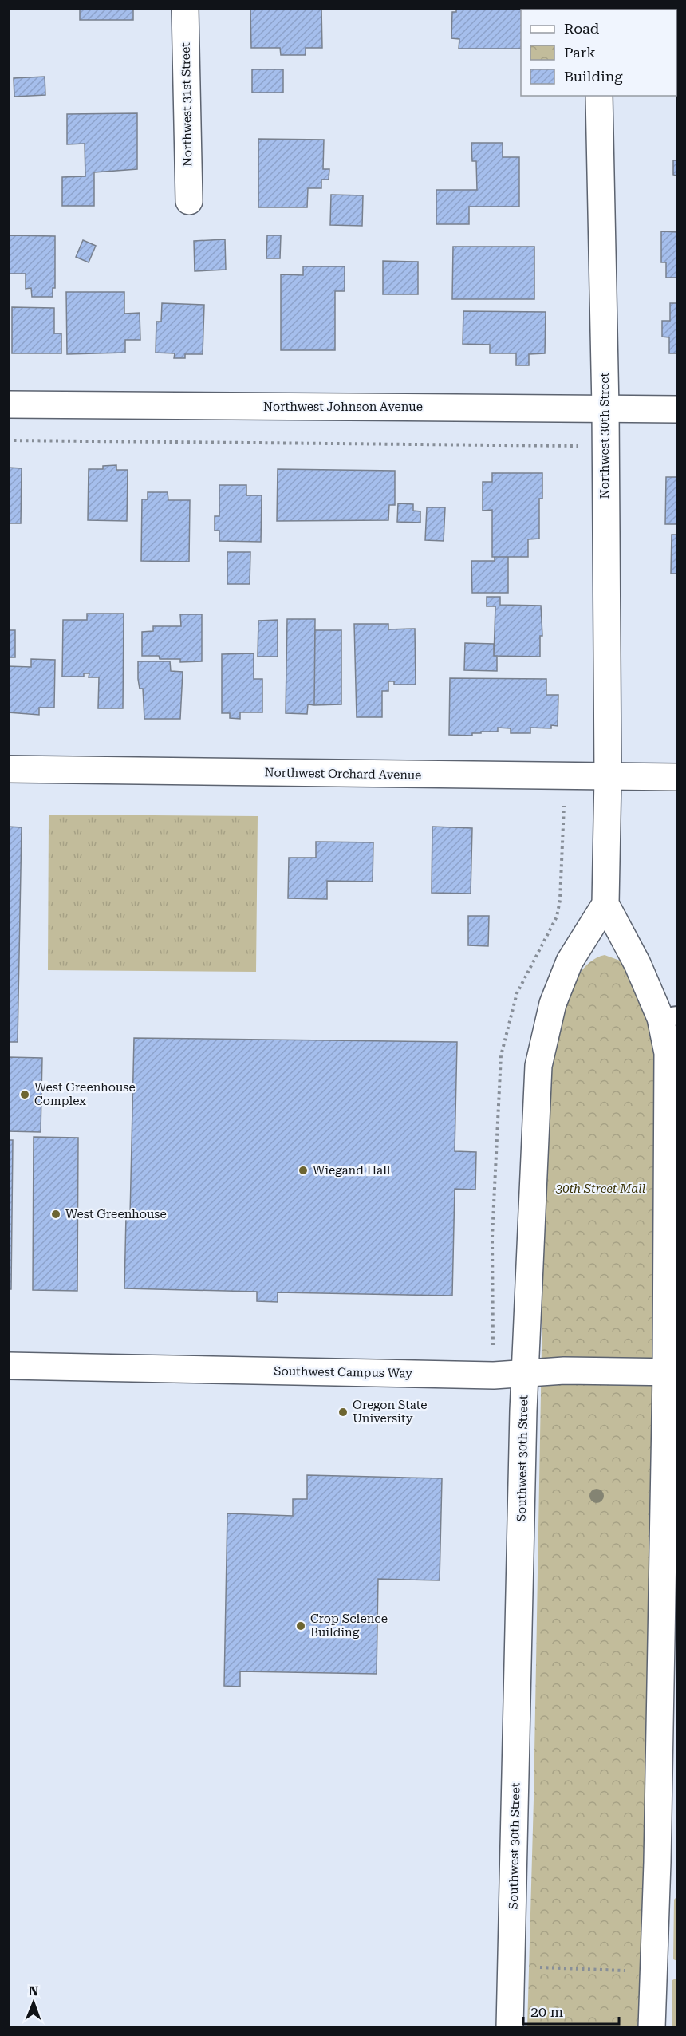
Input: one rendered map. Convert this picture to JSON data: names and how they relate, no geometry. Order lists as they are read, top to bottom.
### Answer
{
  "streets": {
    "street": [
      "Northwest 31st Street",
      "Northwest Johnson Avenue",
      "Northwest 30th Street",
      "Northwest Orchard Avenue",
      "Southwest Campus Way",
      "Southwest 30th Street"
    ]
  },
  "crossings": [
    ["Northwest Johnson Avenue", "Northwest 30th Street"],
    ["Northwest 30th Street", "Northwest Orchard Avenue"],
    ["Southwest Campus Way", "Southwest 30th Street"]
  ],
  "parks": ["30th Street Mall"],
  "places": [
    "West Greenhouse Complex",
    "Wiegand Hall",
    "West Greenhouse",
    "Oregon State University",
    "Crop Science Building"
  ],
  "legend": ["Road", "Park", "Building"],
  "scale_bar": "20 m",
  "north": "top"
}
